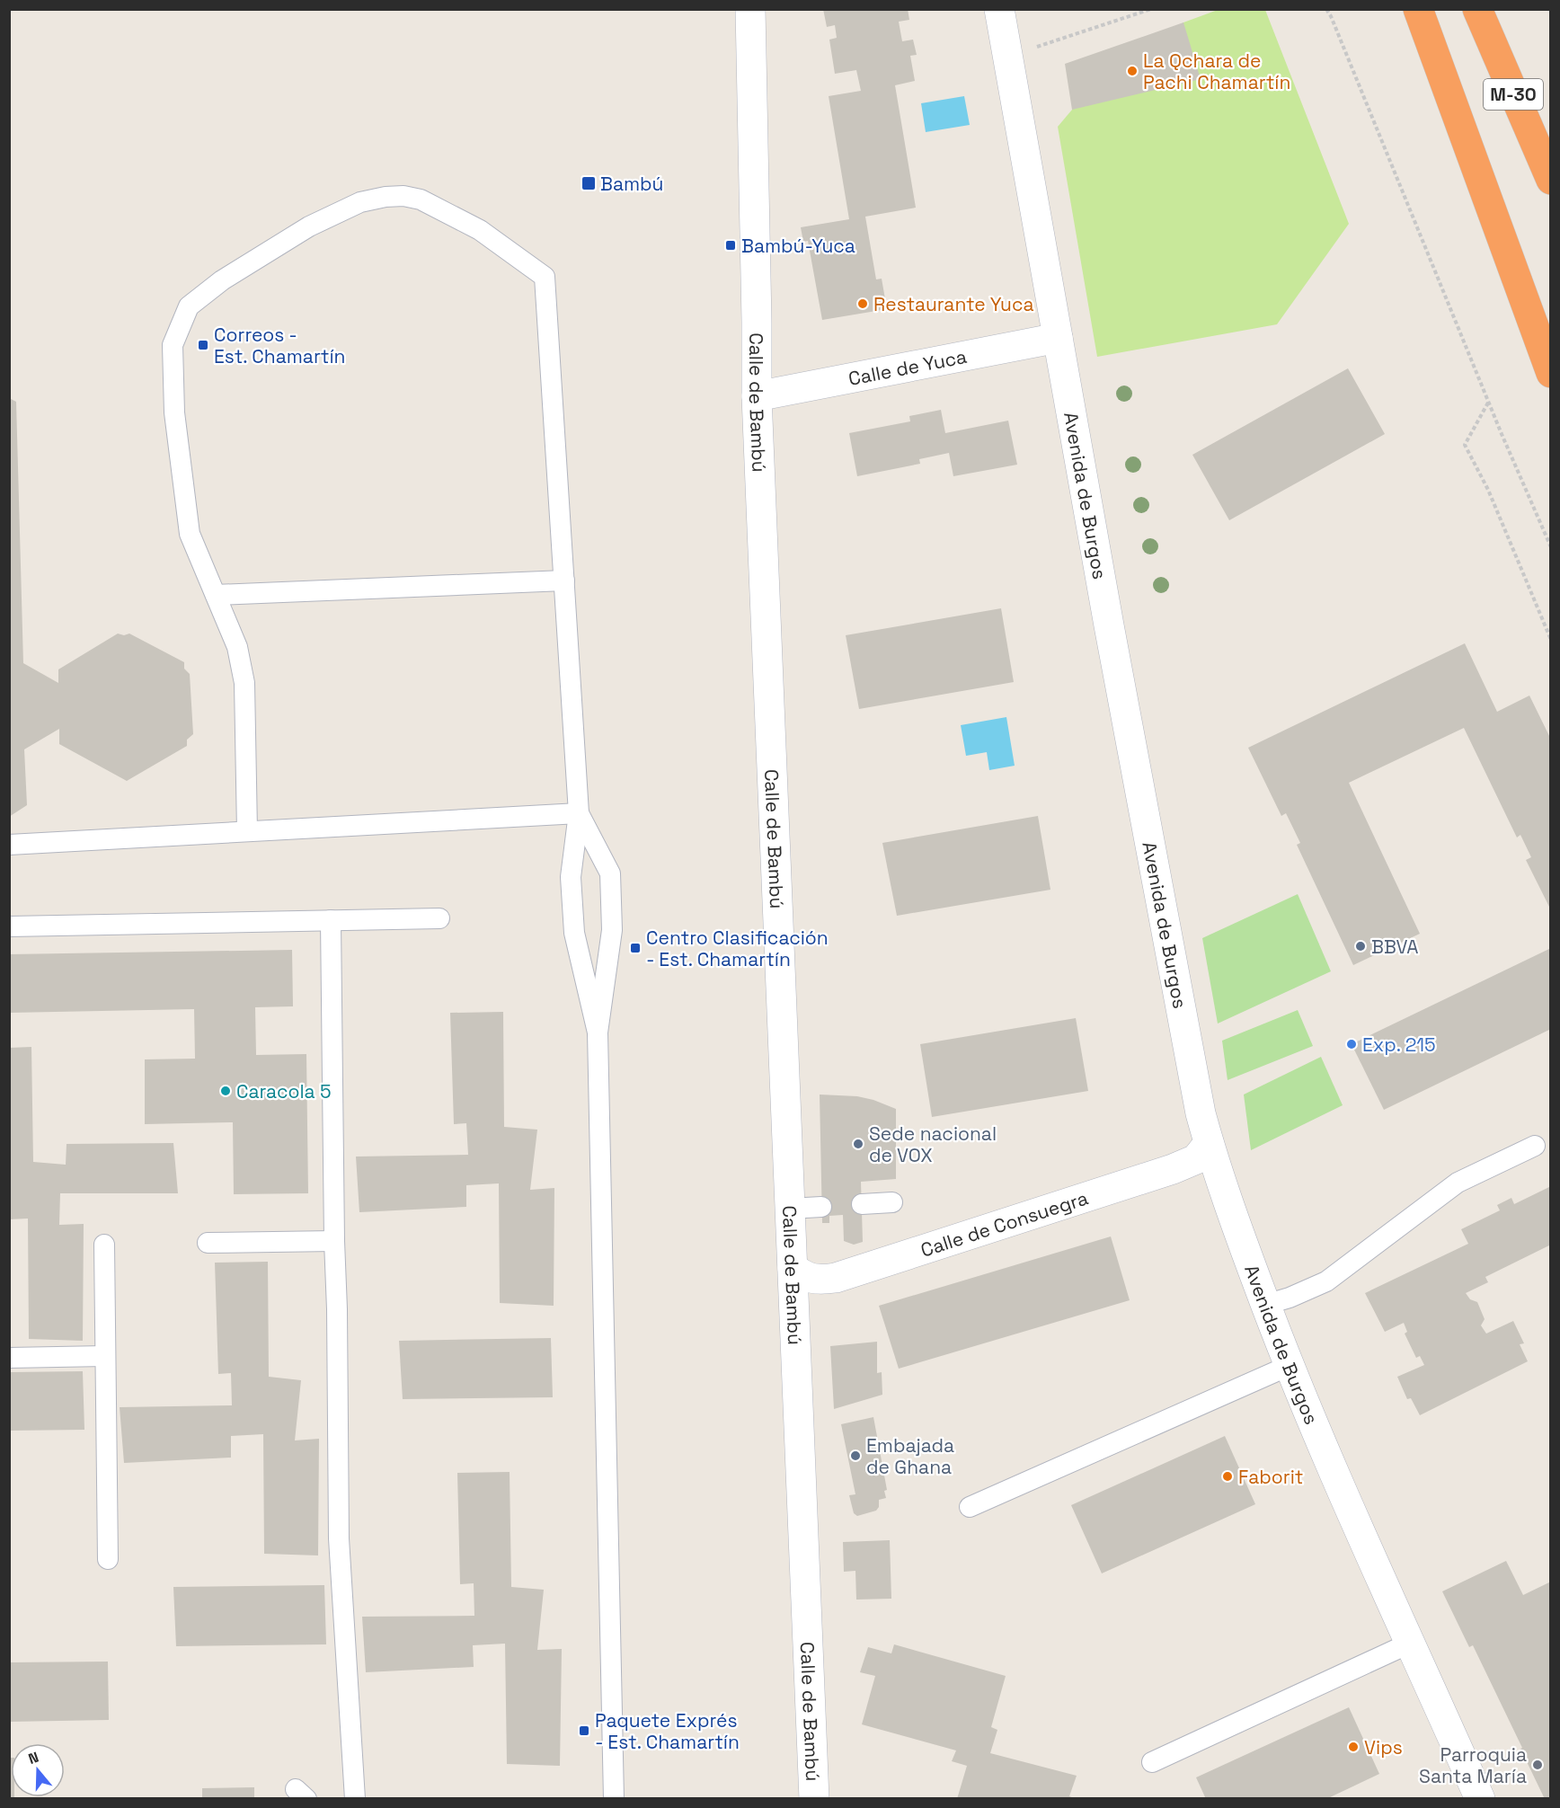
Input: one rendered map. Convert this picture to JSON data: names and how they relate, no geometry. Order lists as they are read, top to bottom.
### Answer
{
  "streets": {
    "highway": ["M-30"],
    "street": [
      "Calle de Yuca",
      "Calle de Bambú",
      "Avenida de Burgos",
      "Calle de Consuegra"
    ]
  },
  "crossings": [
    ["Calle de Yuca", "Calle de Bambú"],
    ["Calle de Yuca", "Avenida de Burgos"],
    ["Calle de Bambú", "Calle de Consuegra"],
    ["Avenida de Burgos", "Calle de Consuegra"]
  ],
  "places": {
    "other": [
      "La Qchara de Pachi Chamartín",
      "Restaurante Yuca",
      "BBVA",
      "Exp. 215",
      "Caracola 5",
      "Sede nacional de VOX",
      "Embajada de Ghana",
      "Faborit",
      "Vips",
      "Parroquia Santa María"
    ],
    "transit": [
      "Bambú",
      "Bambú-Yuca",
      "Correos - Est. Chamartín",
      "Centro Clasificación - Est. Chamartín",
      "Paquete Exprés - Est. Chamartín"
    ]
  },
  "north": "top"
}
